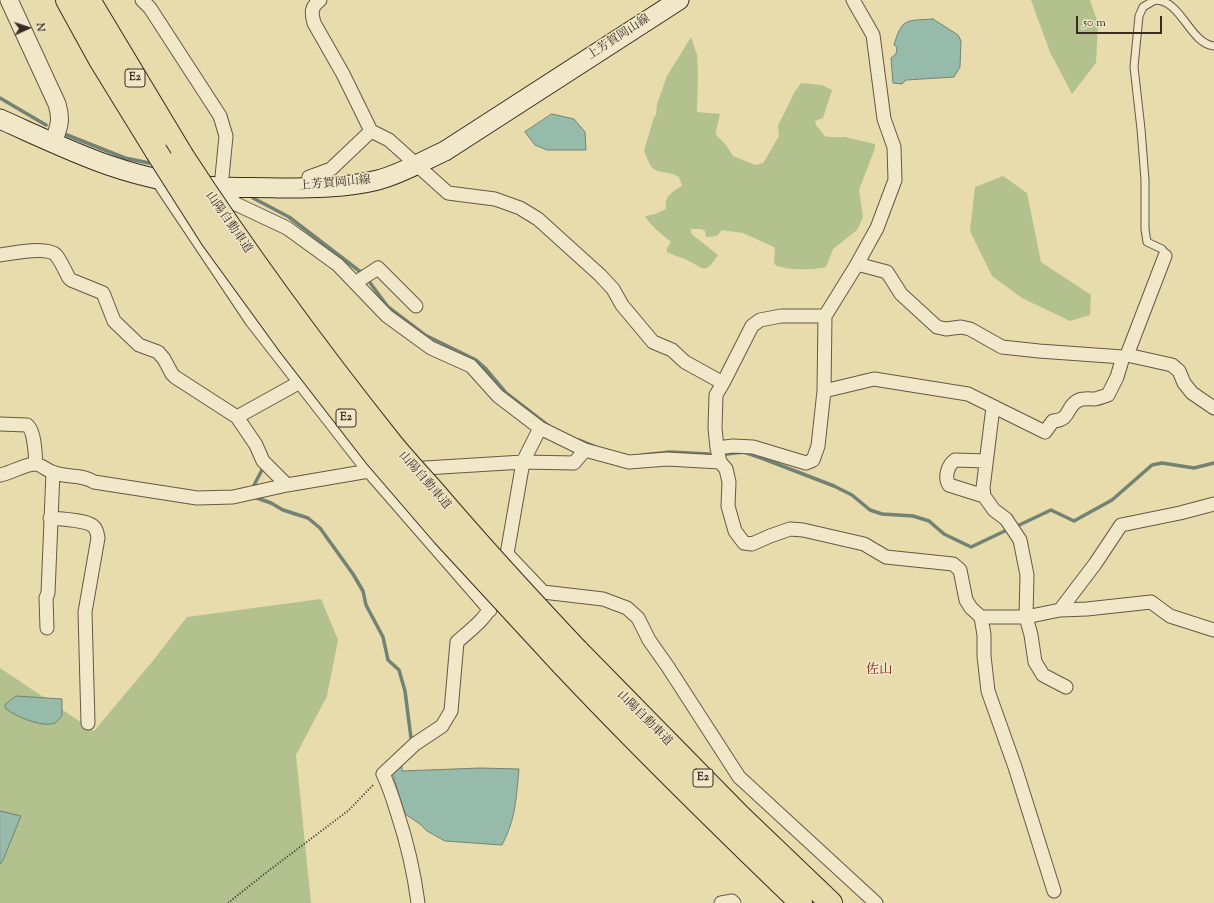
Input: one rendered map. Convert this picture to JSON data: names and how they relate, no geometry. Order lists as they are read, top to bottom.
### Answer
{
  "streets": {
    "highway": ["E2", "山陽自動車道"],
    "main road": ["上芳賀岡山線"]
  },
  "districts": ["佐山"],
  "scale_bar": "50 m",
  "north": "right"
}
